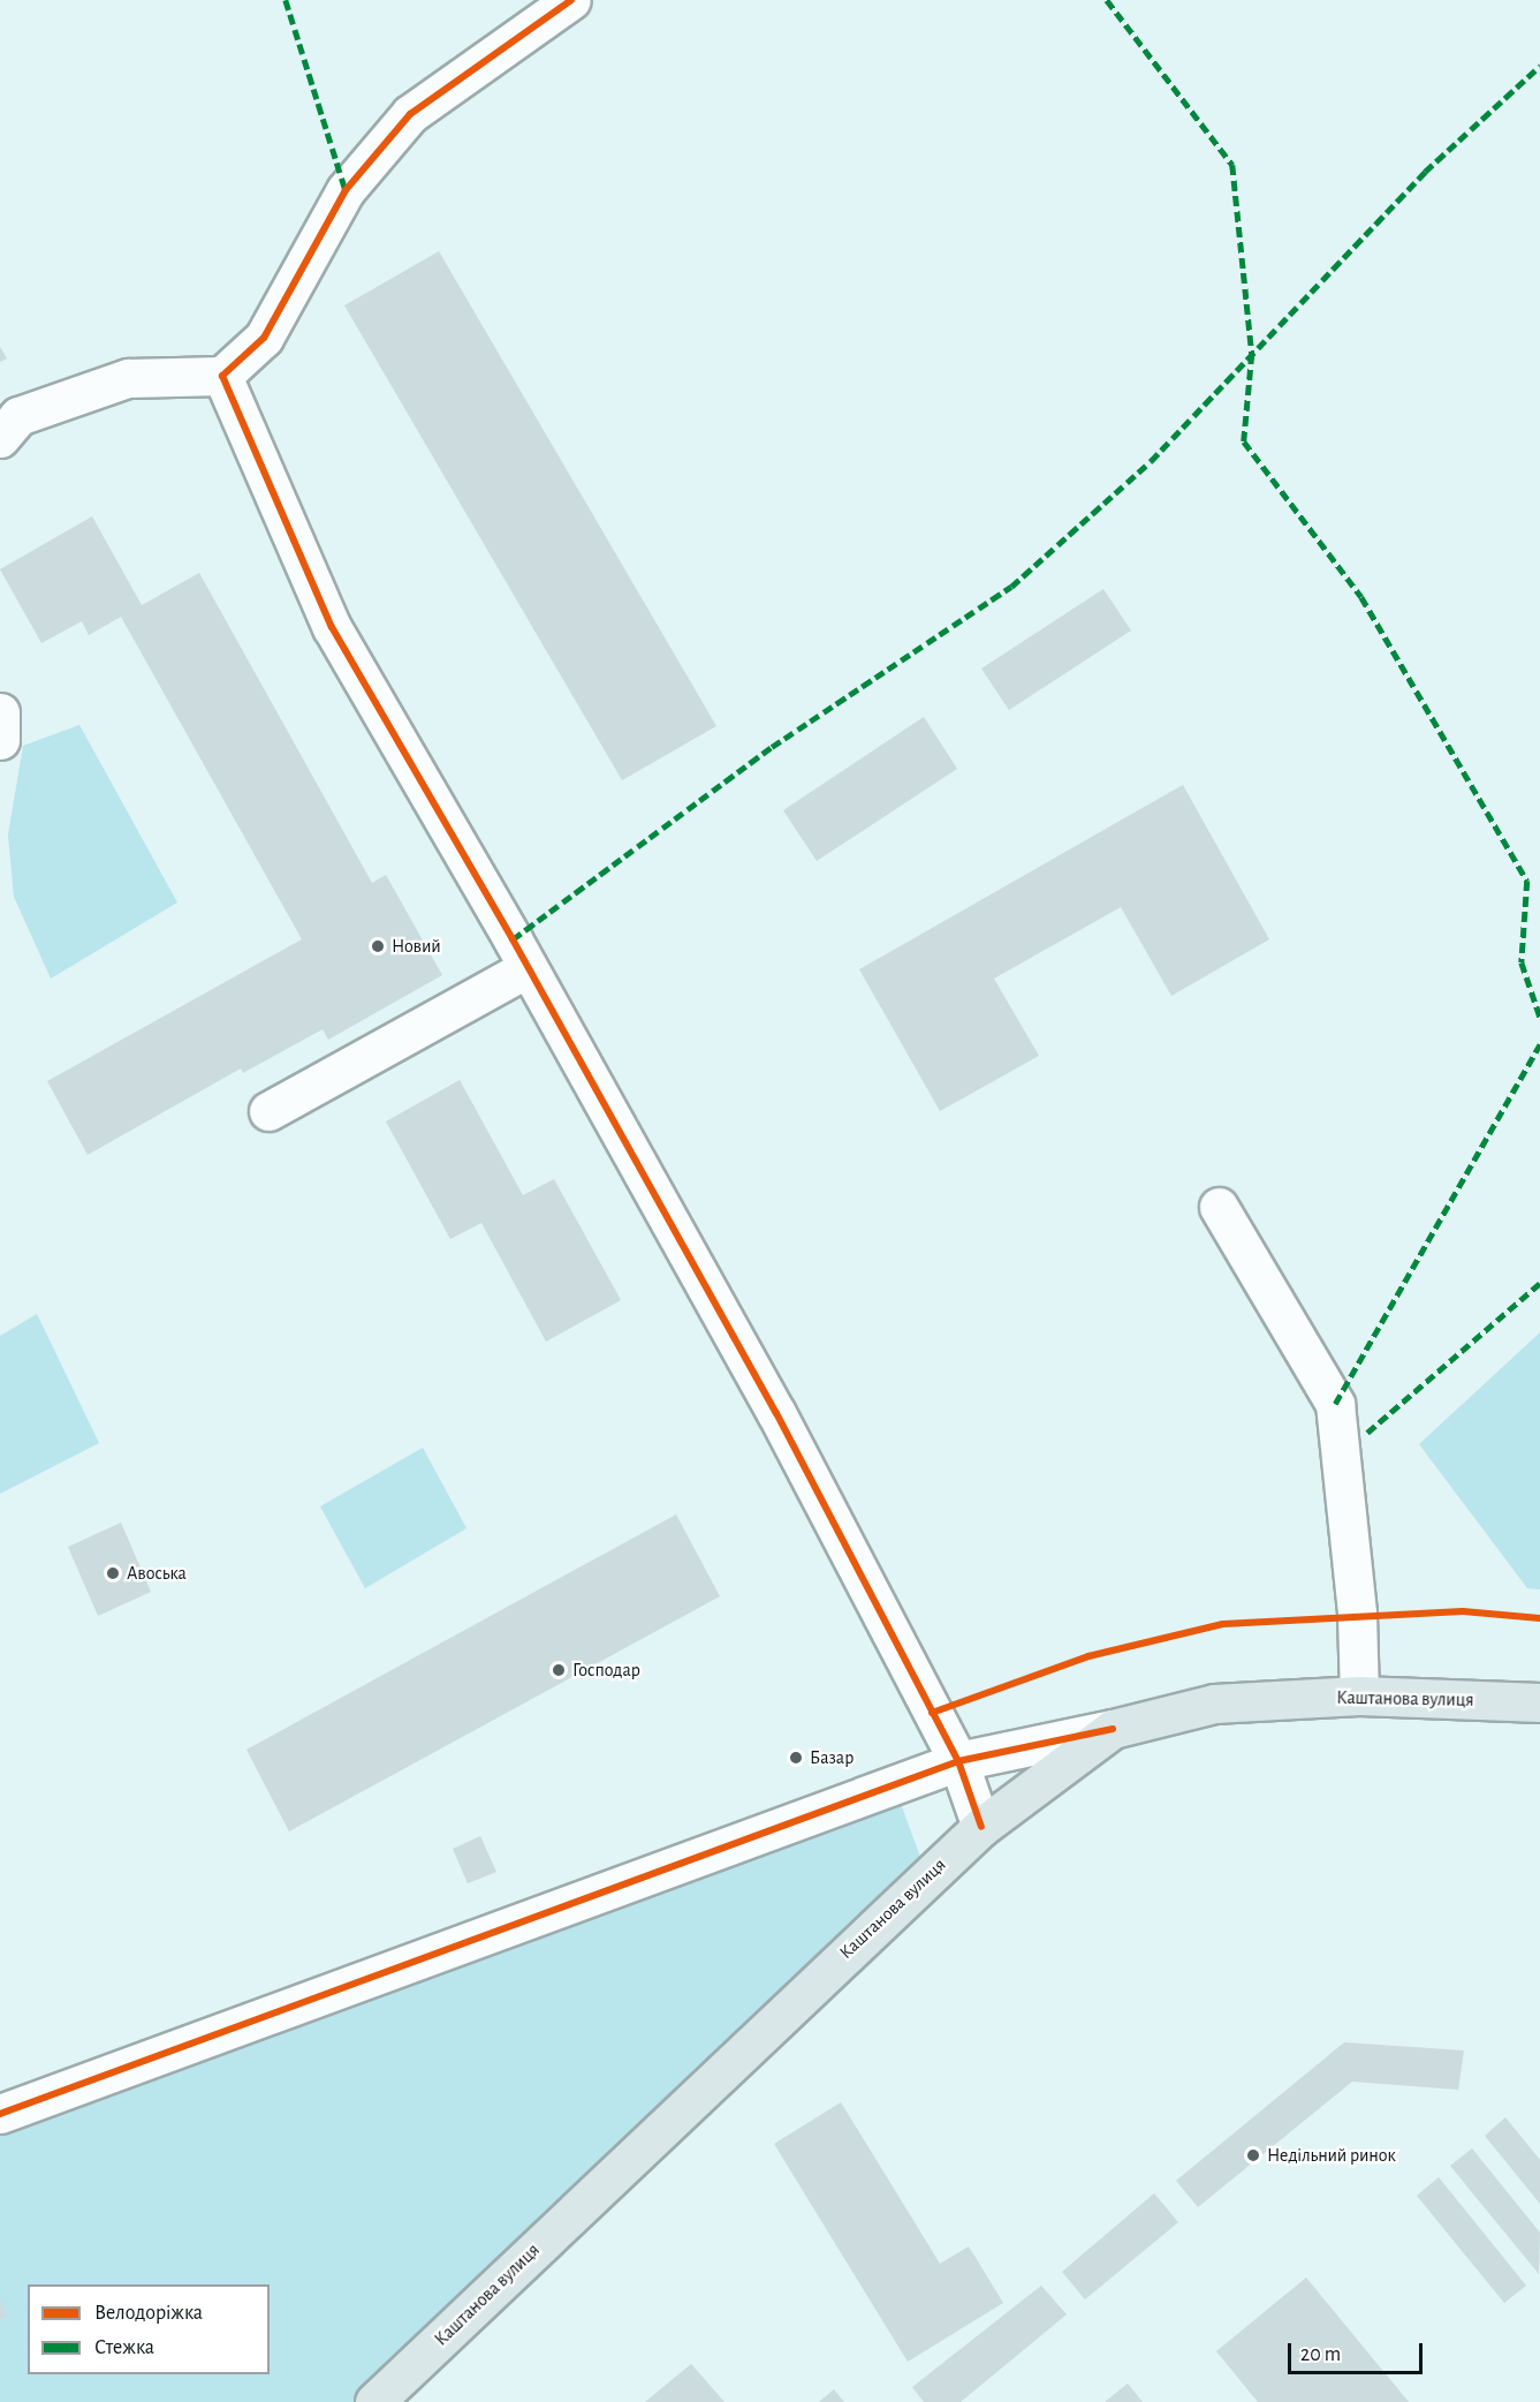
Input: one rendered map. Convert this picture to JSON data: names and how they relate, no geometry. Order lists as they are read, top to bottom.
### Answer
{
  "streets": {
    "main road": ["Каштанова вулиця"]
  },
  "places": [
    "Новий",
    "Авоська",
    "Господар",
    "Базар",
    "Недільний ринок"
  ],
  "legend": ["Велодоріжка", "Стежка"],
  "scale_bar": "20 m"
}
